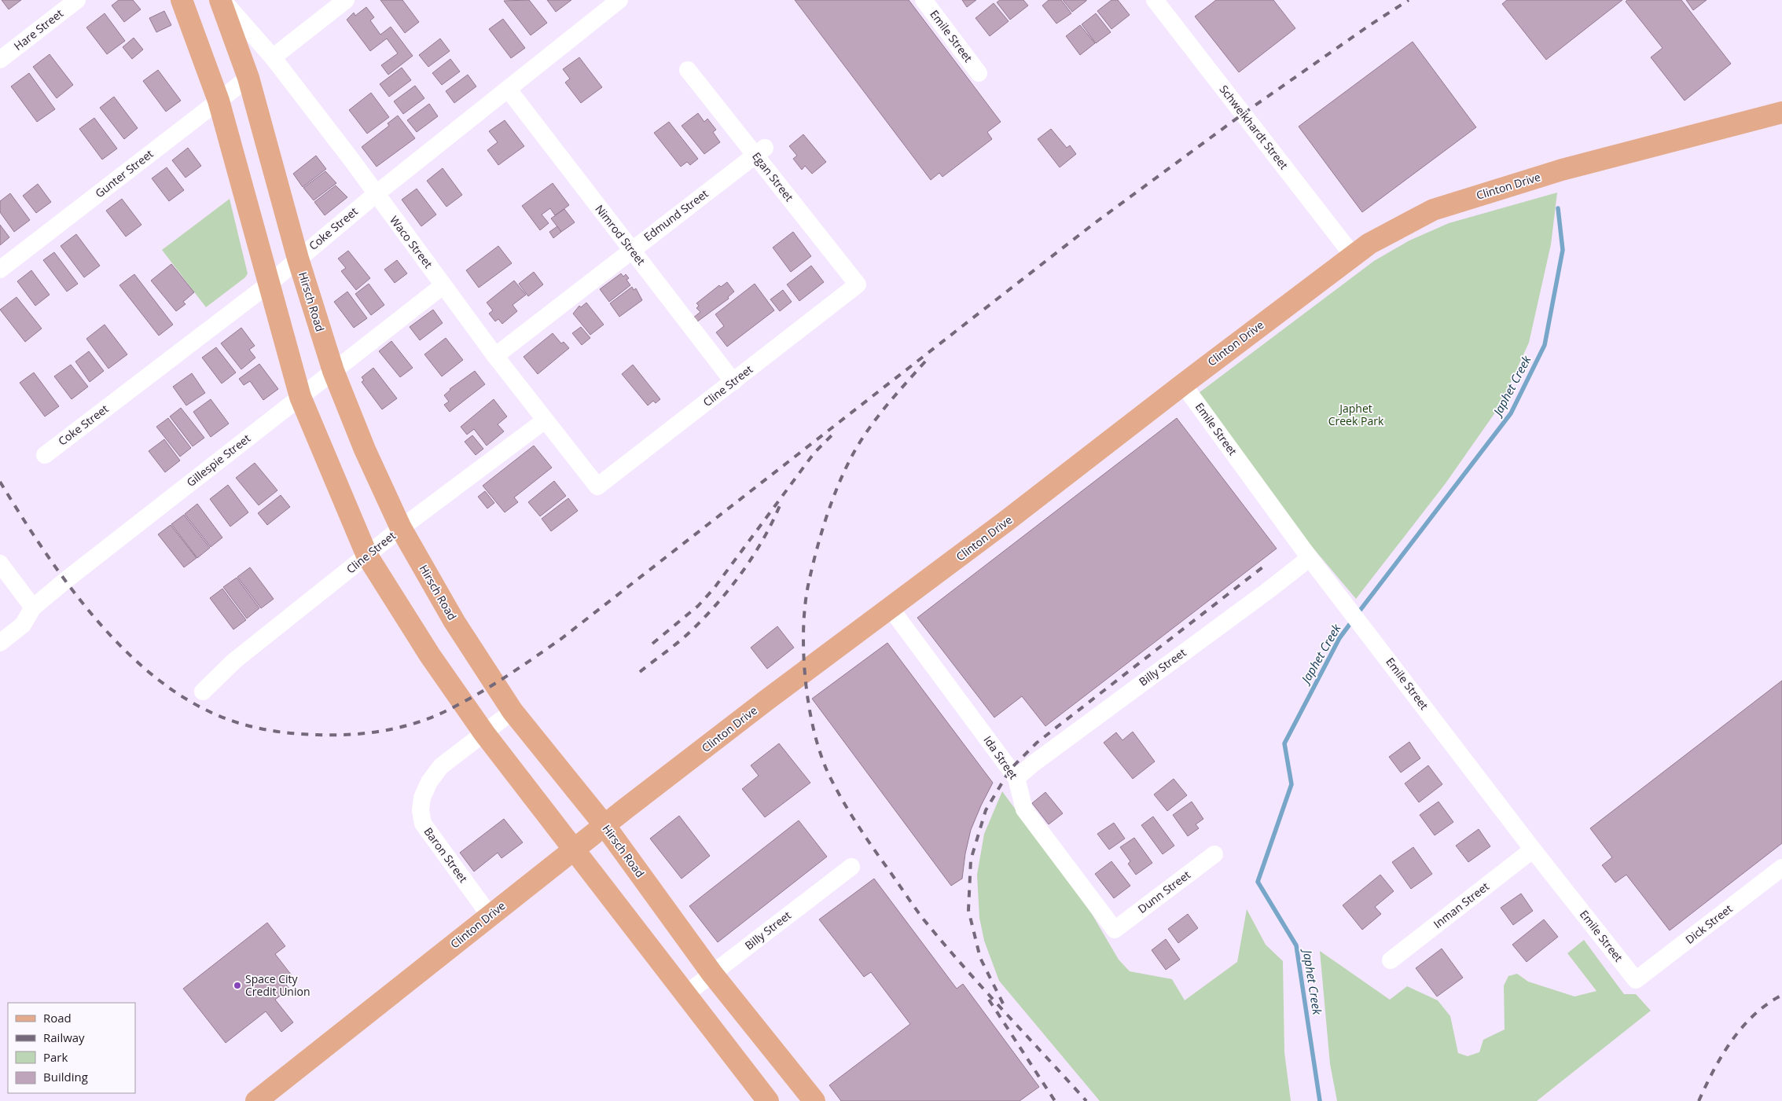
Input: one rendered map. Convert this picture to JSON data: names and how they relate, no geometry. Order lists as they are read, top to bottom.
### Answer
{
  "streets": {
    "main road": ["Clinton Drive", "Hirsch Road"],
    "street": [
      "Hare Street",
      "Emile Street",
      "Schweikhardt Street",
      "Gunter Street",
      "Egan Street",
      "Edmund Street",
      "Coke Street",
      "Nimrod Street",
      "Waco Street",
      "Cline Street",
      "Gillespie Street",
      "Billy Street",
      "Ida Street",
      "Baron Street",
      "Dunn Street",
      "Inman Street",
      "Dick Street"
    ]
  },
  "crossings": [
    ["Emile Street", "Clinton Drive"],
    ["Emile Street", "Billy Street"],
    ["Emile Street", "Inman Street"],
    ["Emile Street", "Dick Street"],
    ["Schweikhardt Street", "Clinton Drive"],
    ["Gunter Street", "Hirsch Road"],
    ["Egan Street", "Edmund Street"],
    ["Egan Street", "Cline Street"],
    ["Clinton Drive", "Hirsch Road"],
    ["Clinton Drive", "Ida Street"],
    ["Clinton Drive", "Baron Street"],
    ["Edmund Street", "Nimrod Street"],
    ["Edmund Street", "Waco Street"],
    ["Coke Street", "Nimrod Street"],
    ["Coke Street", "Waco Street"],
    ["Coke Street", "Hirsch Road"],
    ["Nimrod Street", "Cline Street"],
    ["Waco Street", "Hirsch Road"],
    ["Waco Street", "Cline Street"],
    ["Waco Street", "Gillespie Street"],
    ["Hirsch Road", "Cline Street"],
    ["Hirsch Road", "Gillespie Street"],
    ["Hirsch Road", "Billy Street"],
    ["Hirsch Road", "Baron Street"],
    ["Billy Street", "Ida Street"],
    ["Ida Street", "Dunn Street"]
  ],
  "water": ["Japhet Creek"],
  "parks": ["Japhet Creek Park"],
  "places": ["Space City Credit Union"],
  "legend": [
    "Road",
    "Railway",
    "Park",
    "Building"
  ]
}
